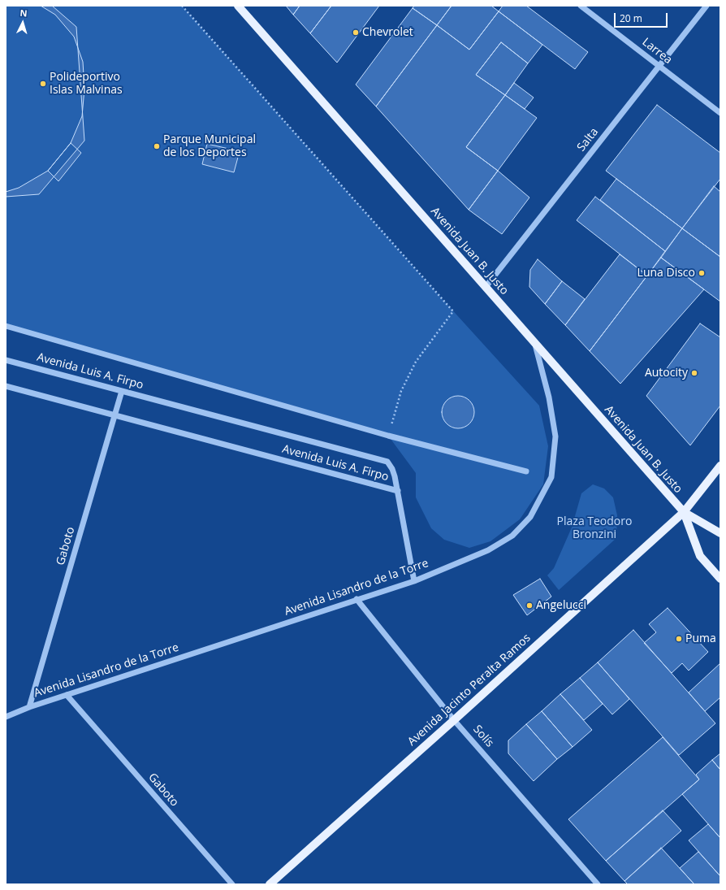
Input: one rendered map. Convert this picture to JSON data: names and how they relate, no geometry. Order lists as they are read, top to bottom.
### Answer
{
  "streets": {
    "main road": ["Avenida Juan B. Justo", "Avenida Jacinto Peralta Ramos"],
    "street": [
      "Larrea",
      "Salta",
      "Avenida Luis A. Firpo",
      "Gaboto",
      "Avenida Lisandro de la Torre",
      "Solís"
    ]
  },
  "crossings": [
    ["Larrea", "Salta"],
    ["Salta", "Avenida Juan B. Justo"],
    ["Avenida Juan B. Justo", "Avenida Lisandro de la Torre"],
    ["Avenida Juan B. Justo", "Avenida Jacinto Peralta Ramos"],
    ["Avenida Luis A. Firpo", "Gaboto"],
    ["Gaboto", "Avenida Lisandro de la Torre"],
    ["Avenida Lisandro de la Torre", "Solís"],
    ["Avenida Jacinto Peralta Ramos", "Solís"]
  ],
  "parks": ["Plaza Teodoro Bronzini"],
  "places": [
    "Chevrolet",
    "Polideportivo Islas Malvinas",
    "Parque Municipal de los Deportes",
    "Luna Disco",
    "Autocity",
    "Angelucci",
    "Puma"
  ],
  "scale_bar": "20 m",
  "north": "top"
}
